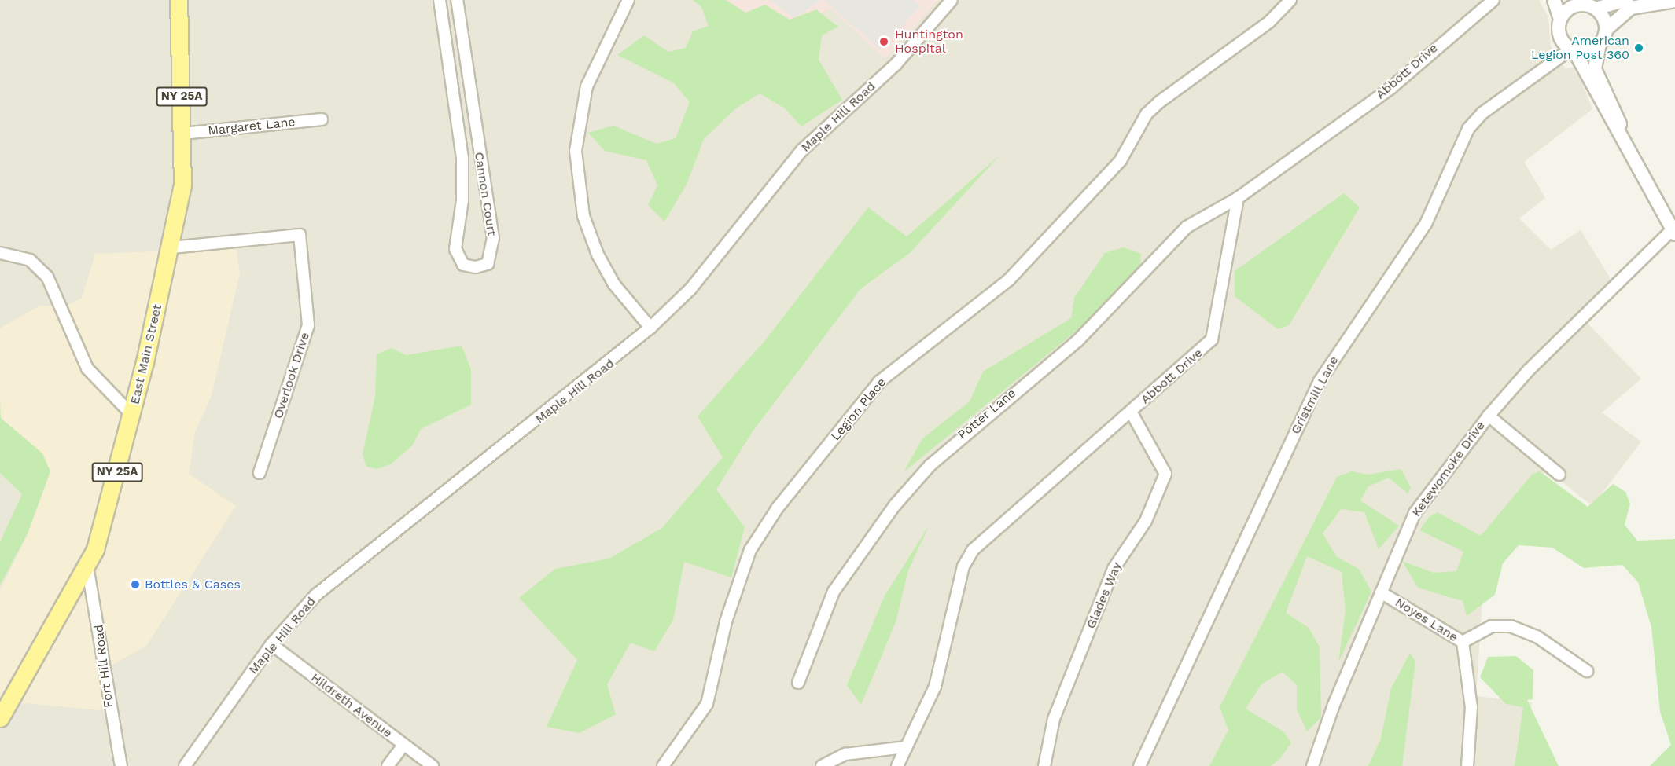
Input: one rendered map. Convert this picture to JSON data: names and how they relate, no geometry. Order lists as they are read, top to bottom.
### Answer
{
  "streets": {
    "main road": ["NY 25A", "East Main Street"],
    "street": [
      "Abbott Drive",
      "Maple Hill Road",
      "Margaret Lane",
      "Cannon Court",
      "Overlook Drive",
      "Gristmill Lane",
      "Legion Place",
      "Potter Lane",
      "Ketewomoke Drive",
      "Glades Way",
      "Noyes Lane",
      "Fort Hill Road",
      "Hildreth Avenue"
    ]
  },
  "crossings": [
    ["Abbott Drive", "Potter Lane"],
    ["Abbott Drive", "Glades Way"],
    ["Maple Hill Road", "Hildreth Avenue"],
    ["Margaret Lane", "East Main Street"],
    ["East Main Street", "Overlook Drive"],
    ["East Main Street", "Fort Hill Road"],
    ["Ketewomoke Drive", "Noyes Lane"]
  ],
  "places": ["Huntington Hospital", "American Legion Post 360", "Bottles & Cases"]
}
